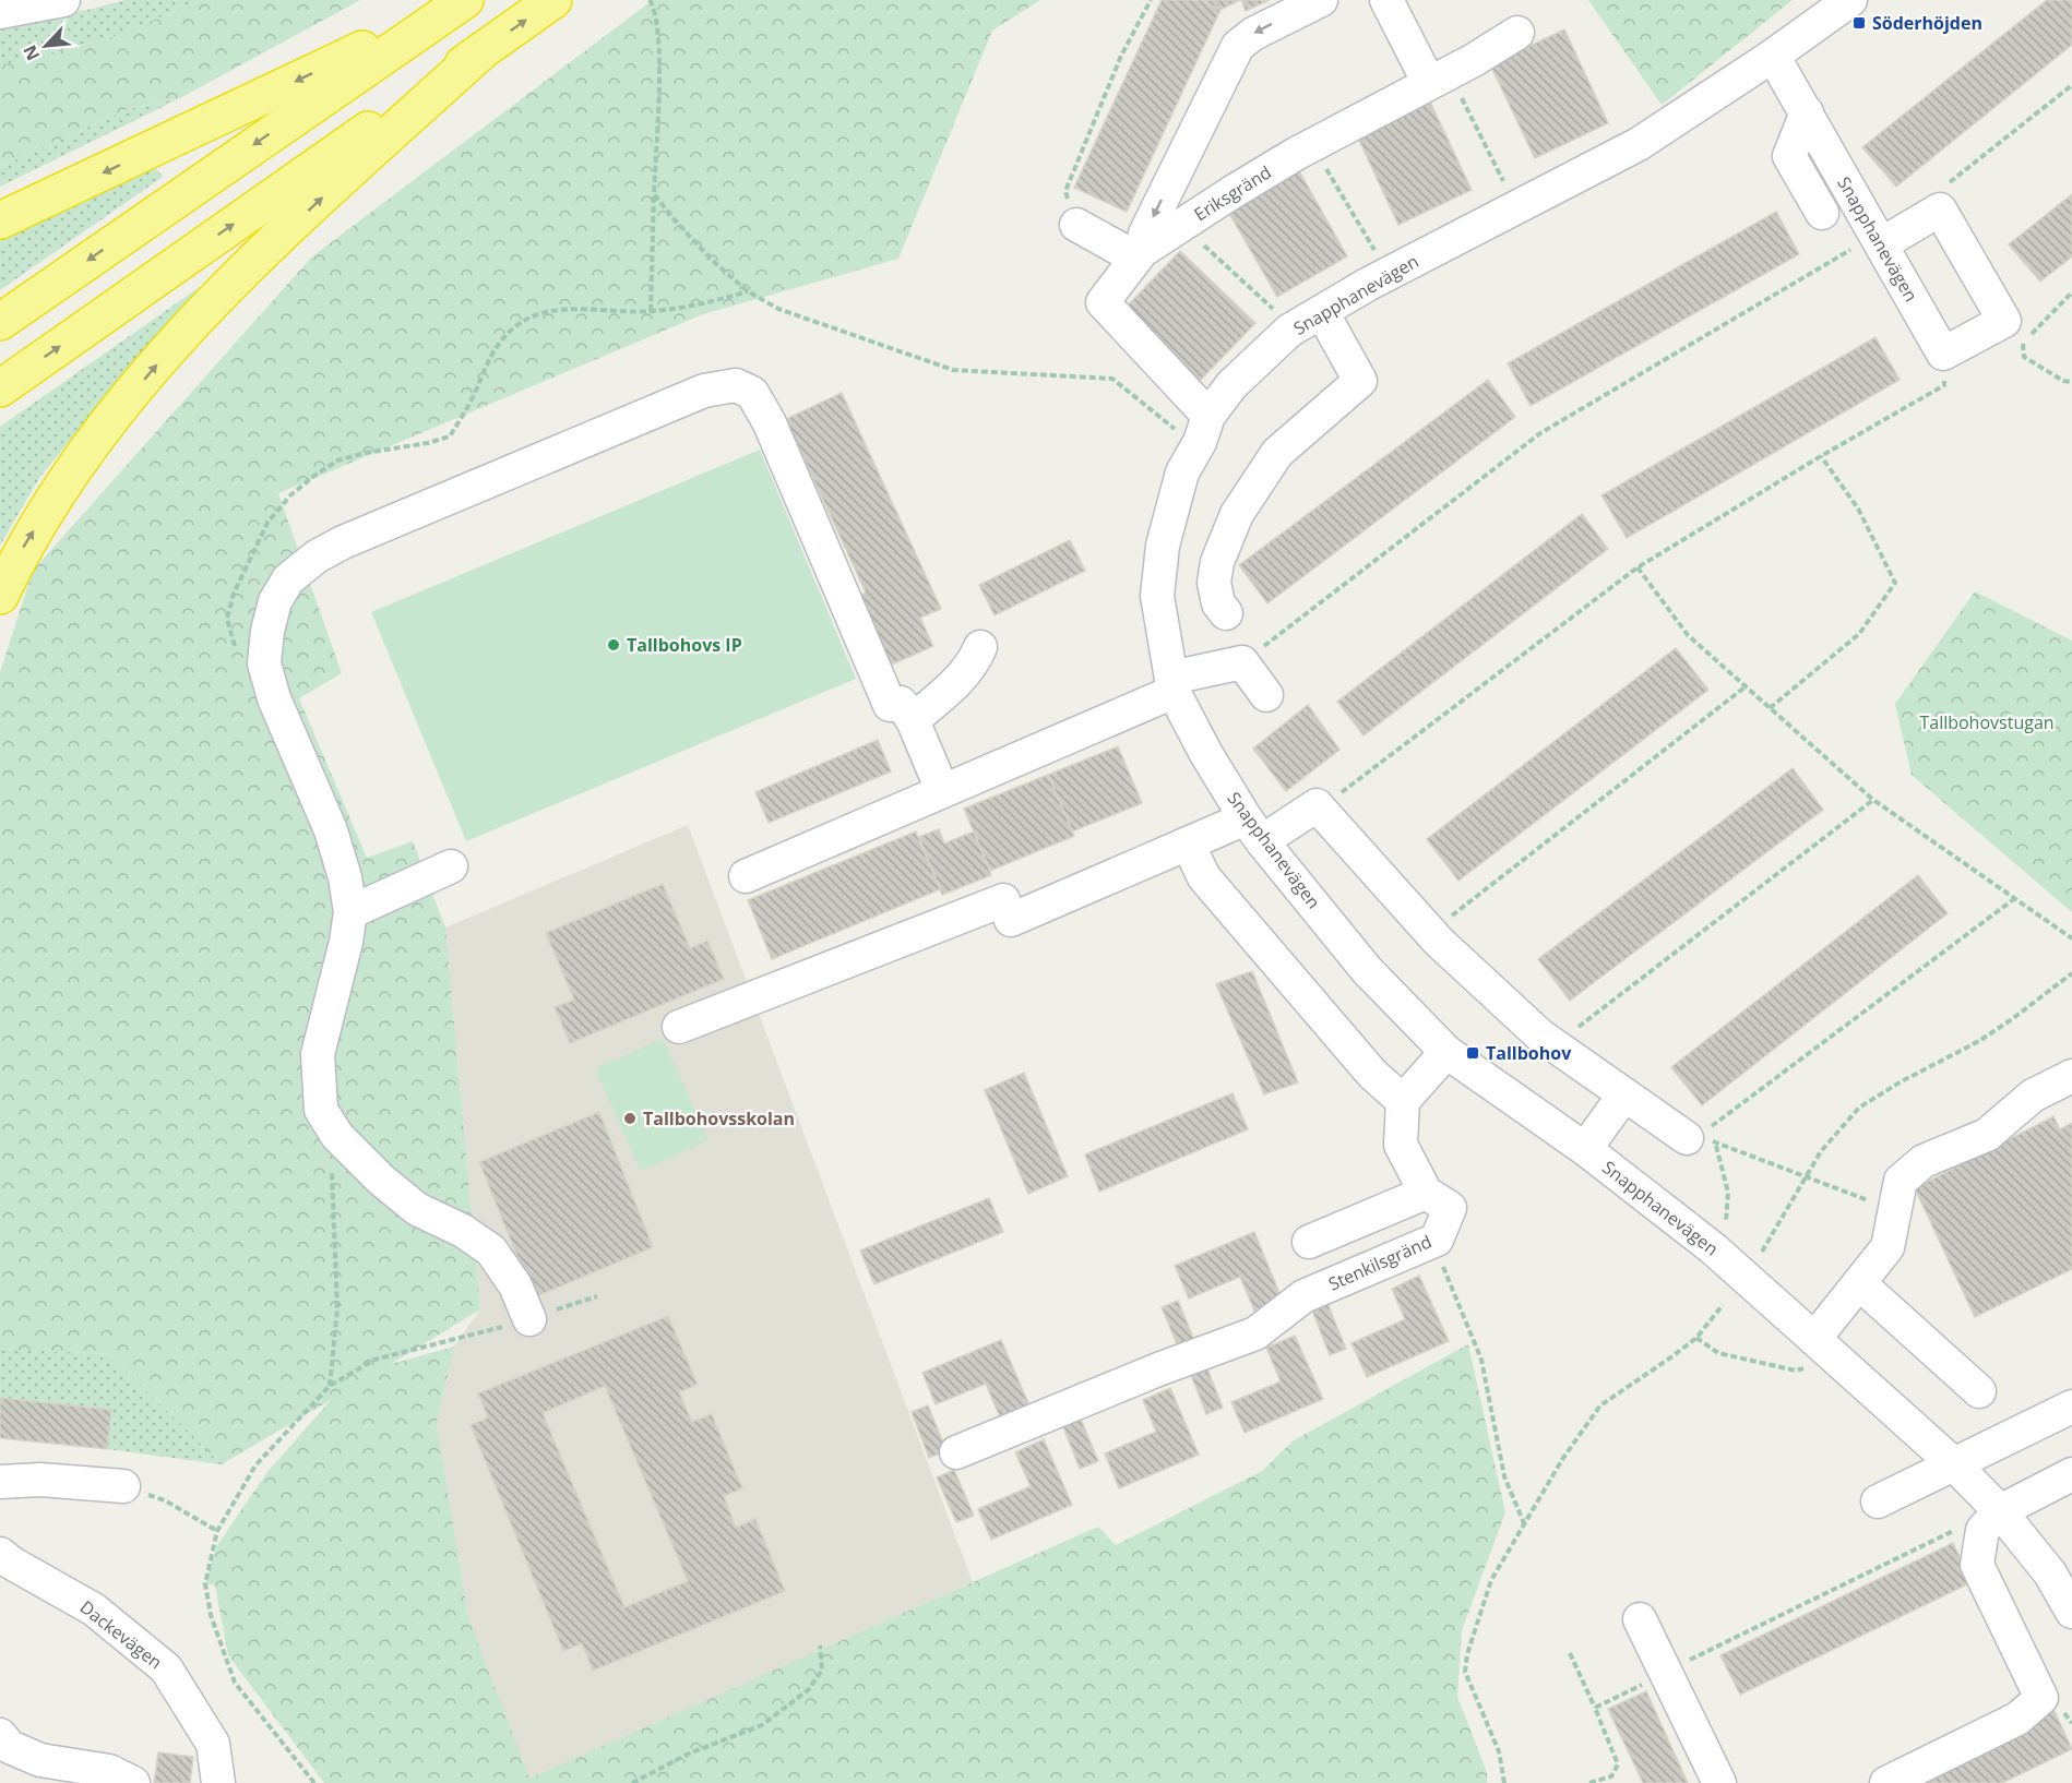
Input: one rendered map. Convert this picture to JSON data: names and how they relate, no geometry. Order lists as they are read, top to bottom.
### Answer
{
  "streets": {
    "street": [
      "Eriksgränd",
      "Snapphanevägen",
      "Stenkilsgränd",
      "Dackevägen"
    ]
  },
  "crossings": [
    ["Eriksgränd", "Snapphanevägen"]
  ],
  "parks": ["Tallbohovstugan"],
  "places": {
    "transit": ["Söderhöjden", "Tallbohov"],
    "other": ["Tallbohovs IP", "Tallbohovsskolan"]
  },
  "north": "bottom left"
}
